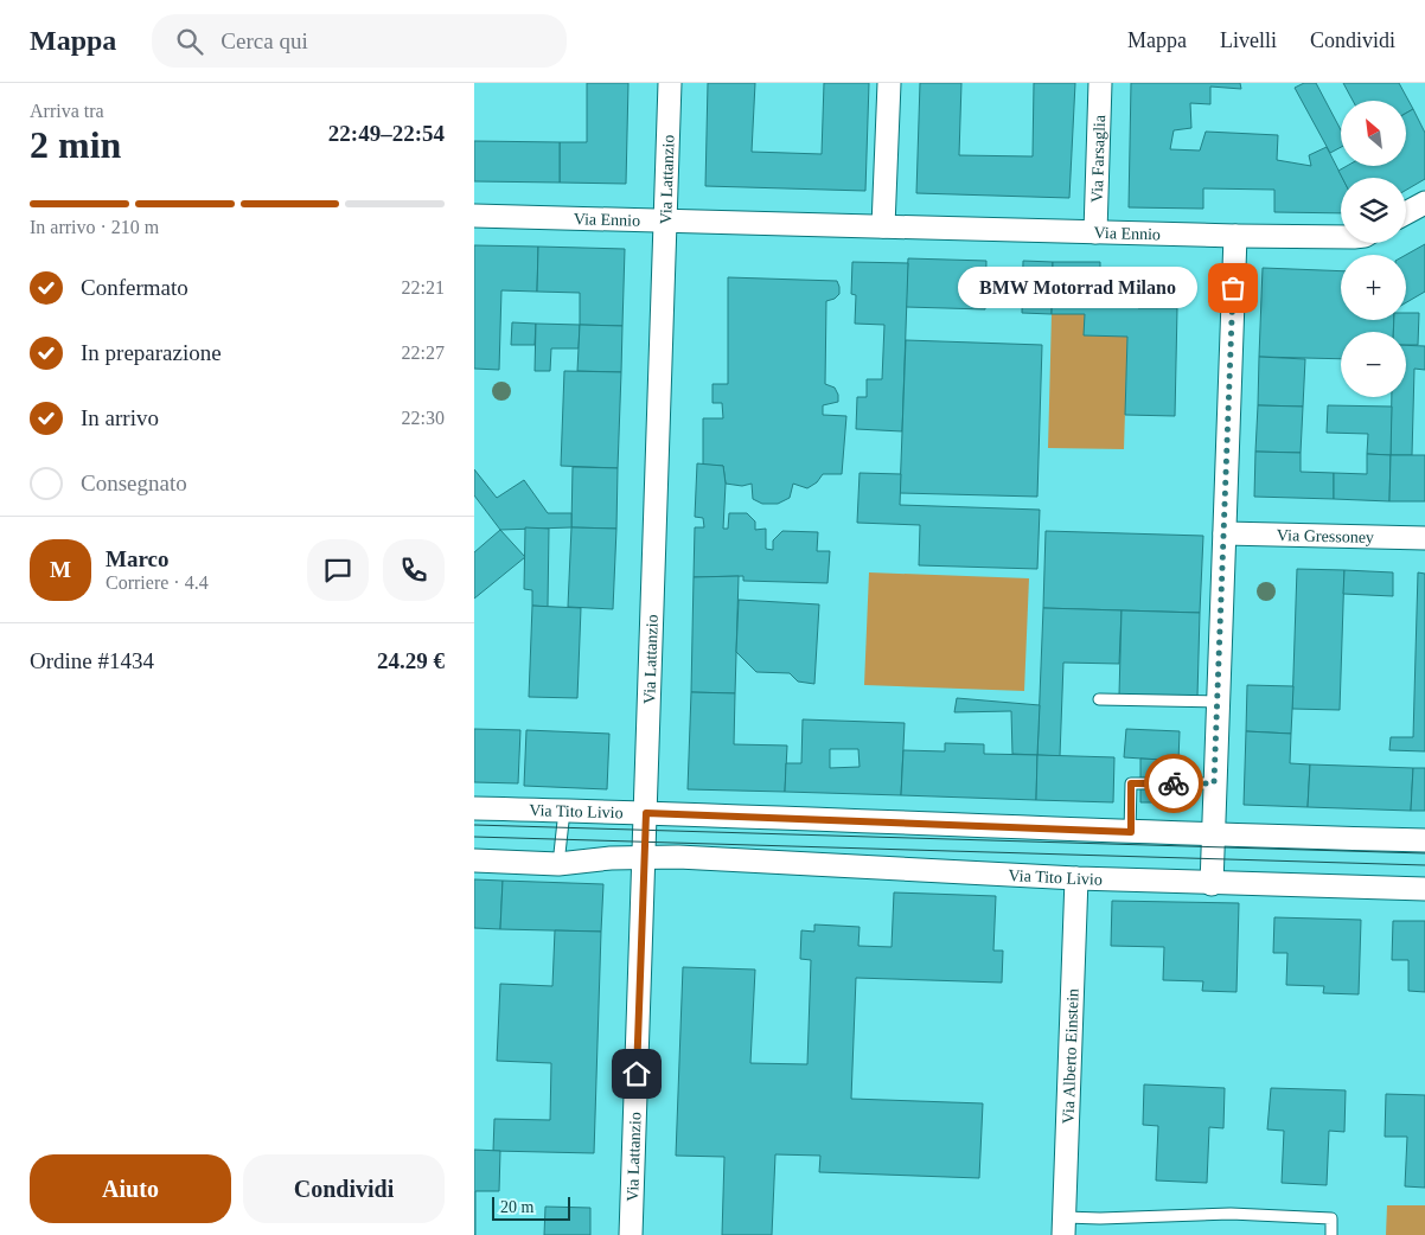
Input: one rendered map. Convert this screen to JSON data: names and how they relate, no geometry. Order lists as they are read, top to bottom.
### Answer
{
  "streets": {
    "street": [
      "Via Farsaglia",
      "Via Lattanzio",
      "Via Ennio",
      "Via Gressoney",
      "Via Tito Livio",
      "Via Alberto Einstein"
    ]
  },
  "crossings": [
    ["Via Farsaglia", "Via Ennio"],
    ["Via Lattanzio", "Via Ennio"],
    ["Via Lattanzio", "Via Tito Livio"],
    ["Via Tito Livio", "Via Alberto Einstein"]
  ],
  "places": ["BMW Motorrad Milano"],
  "scale_bar": "20 m",
  "north": "top left",
  "page": {
    "header": "Mappa",
    "search": "Cerca qui",
    "nav": ["Mappa", "Livelli", "Condividi"],
    "heading": ["2 min", "Arriva tra", "22:49–22:54"],
    "panel": [
      "Marco",
      "Corriere · 4.4",
      "Ordine #1434",
      "24.29 €"
    ],
    "map_buttons": ["+", "−"],
    "bar": "In arrivo · 210 m",
    "list": [
      ["Confermato", "22:21"],
      ["In preparazione", "22:27"],
      ["In arrivo", "22:30"],
      "Consegnato"
    ],
    "bubble": "BMW Motorrad Milano",
    "round": "M",
    "buttons": ["Aiuto", "Condividi"],
    "scale": "20 m"
  }
}
